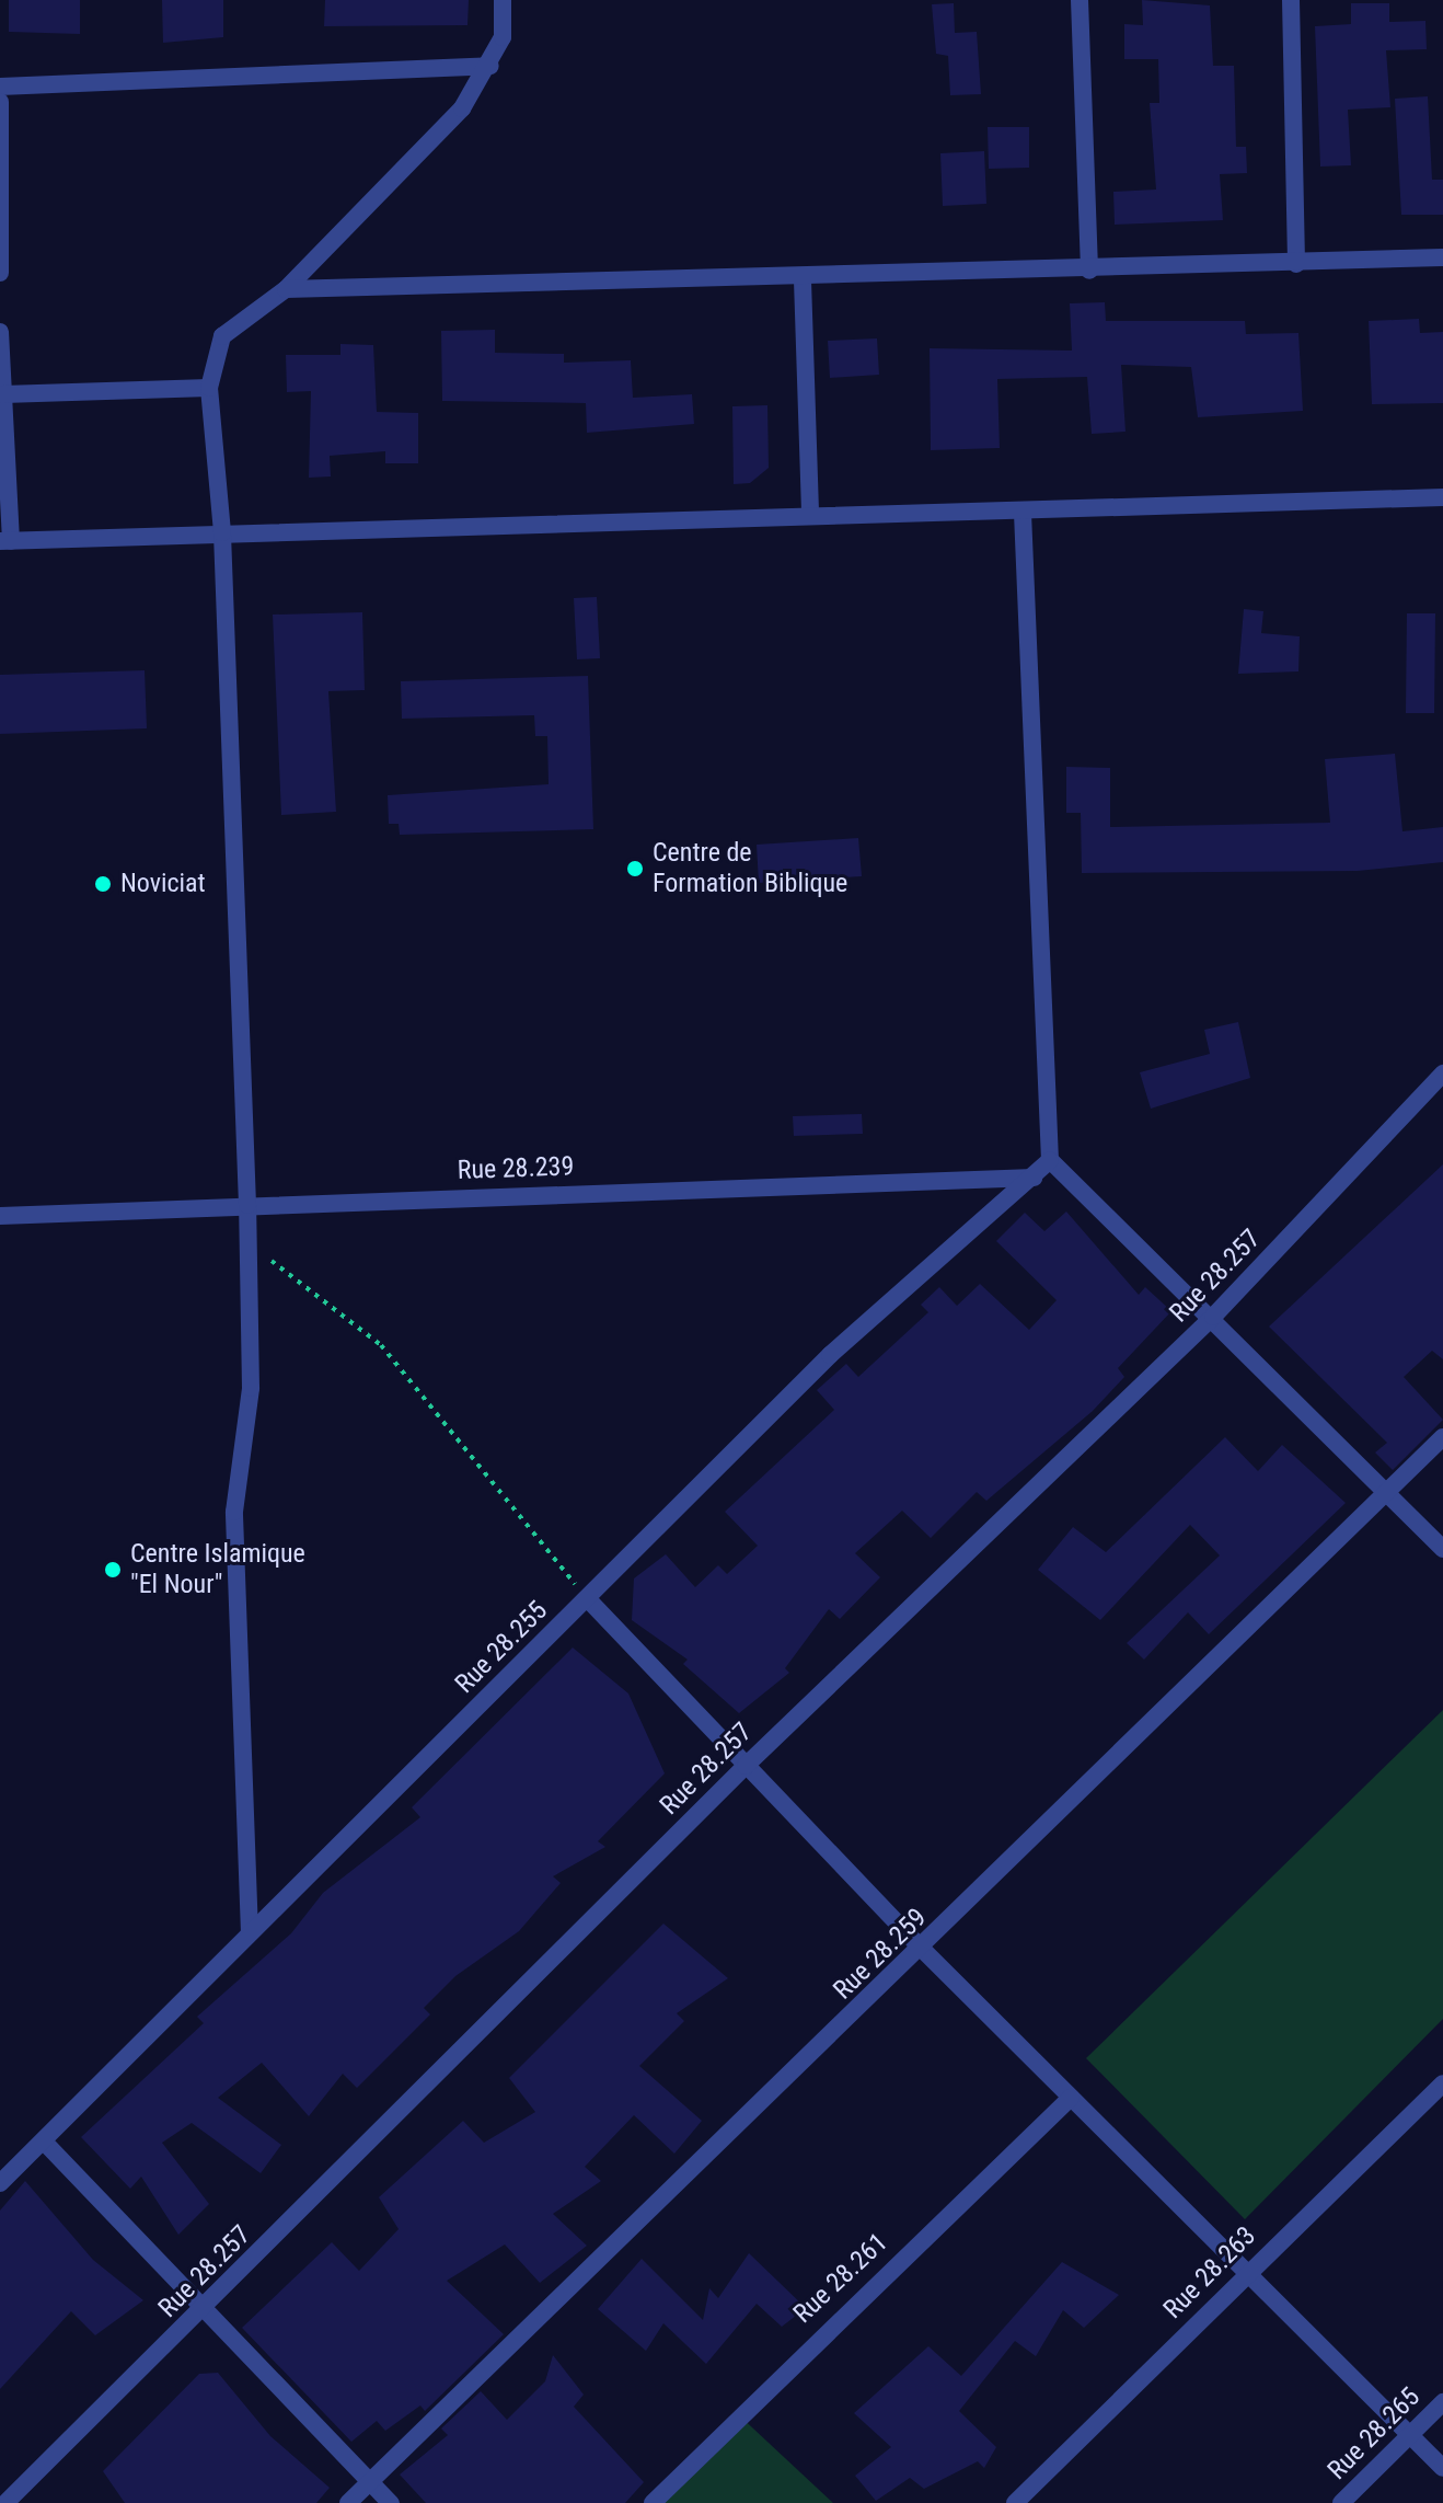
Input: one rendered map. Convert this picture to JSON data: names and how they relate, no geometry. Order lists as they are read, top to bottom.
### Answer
{
  "streets": {
    "street": [
      "Rue 28.239",
      "Rue 28.257",
      "Rue 28.255",
      "Rue 28.259",
      "Rue 28.263",
      "Rue 28.261",
      "Rue 28.265"
    ]
  },
  "crossings": [
    ["Rue 28.239", "Rue 28.255"]
  ],
  "places": ["Centre de Formation Biblique", "Noviciat", "Centre Islamique \"El Nour\""]
}
